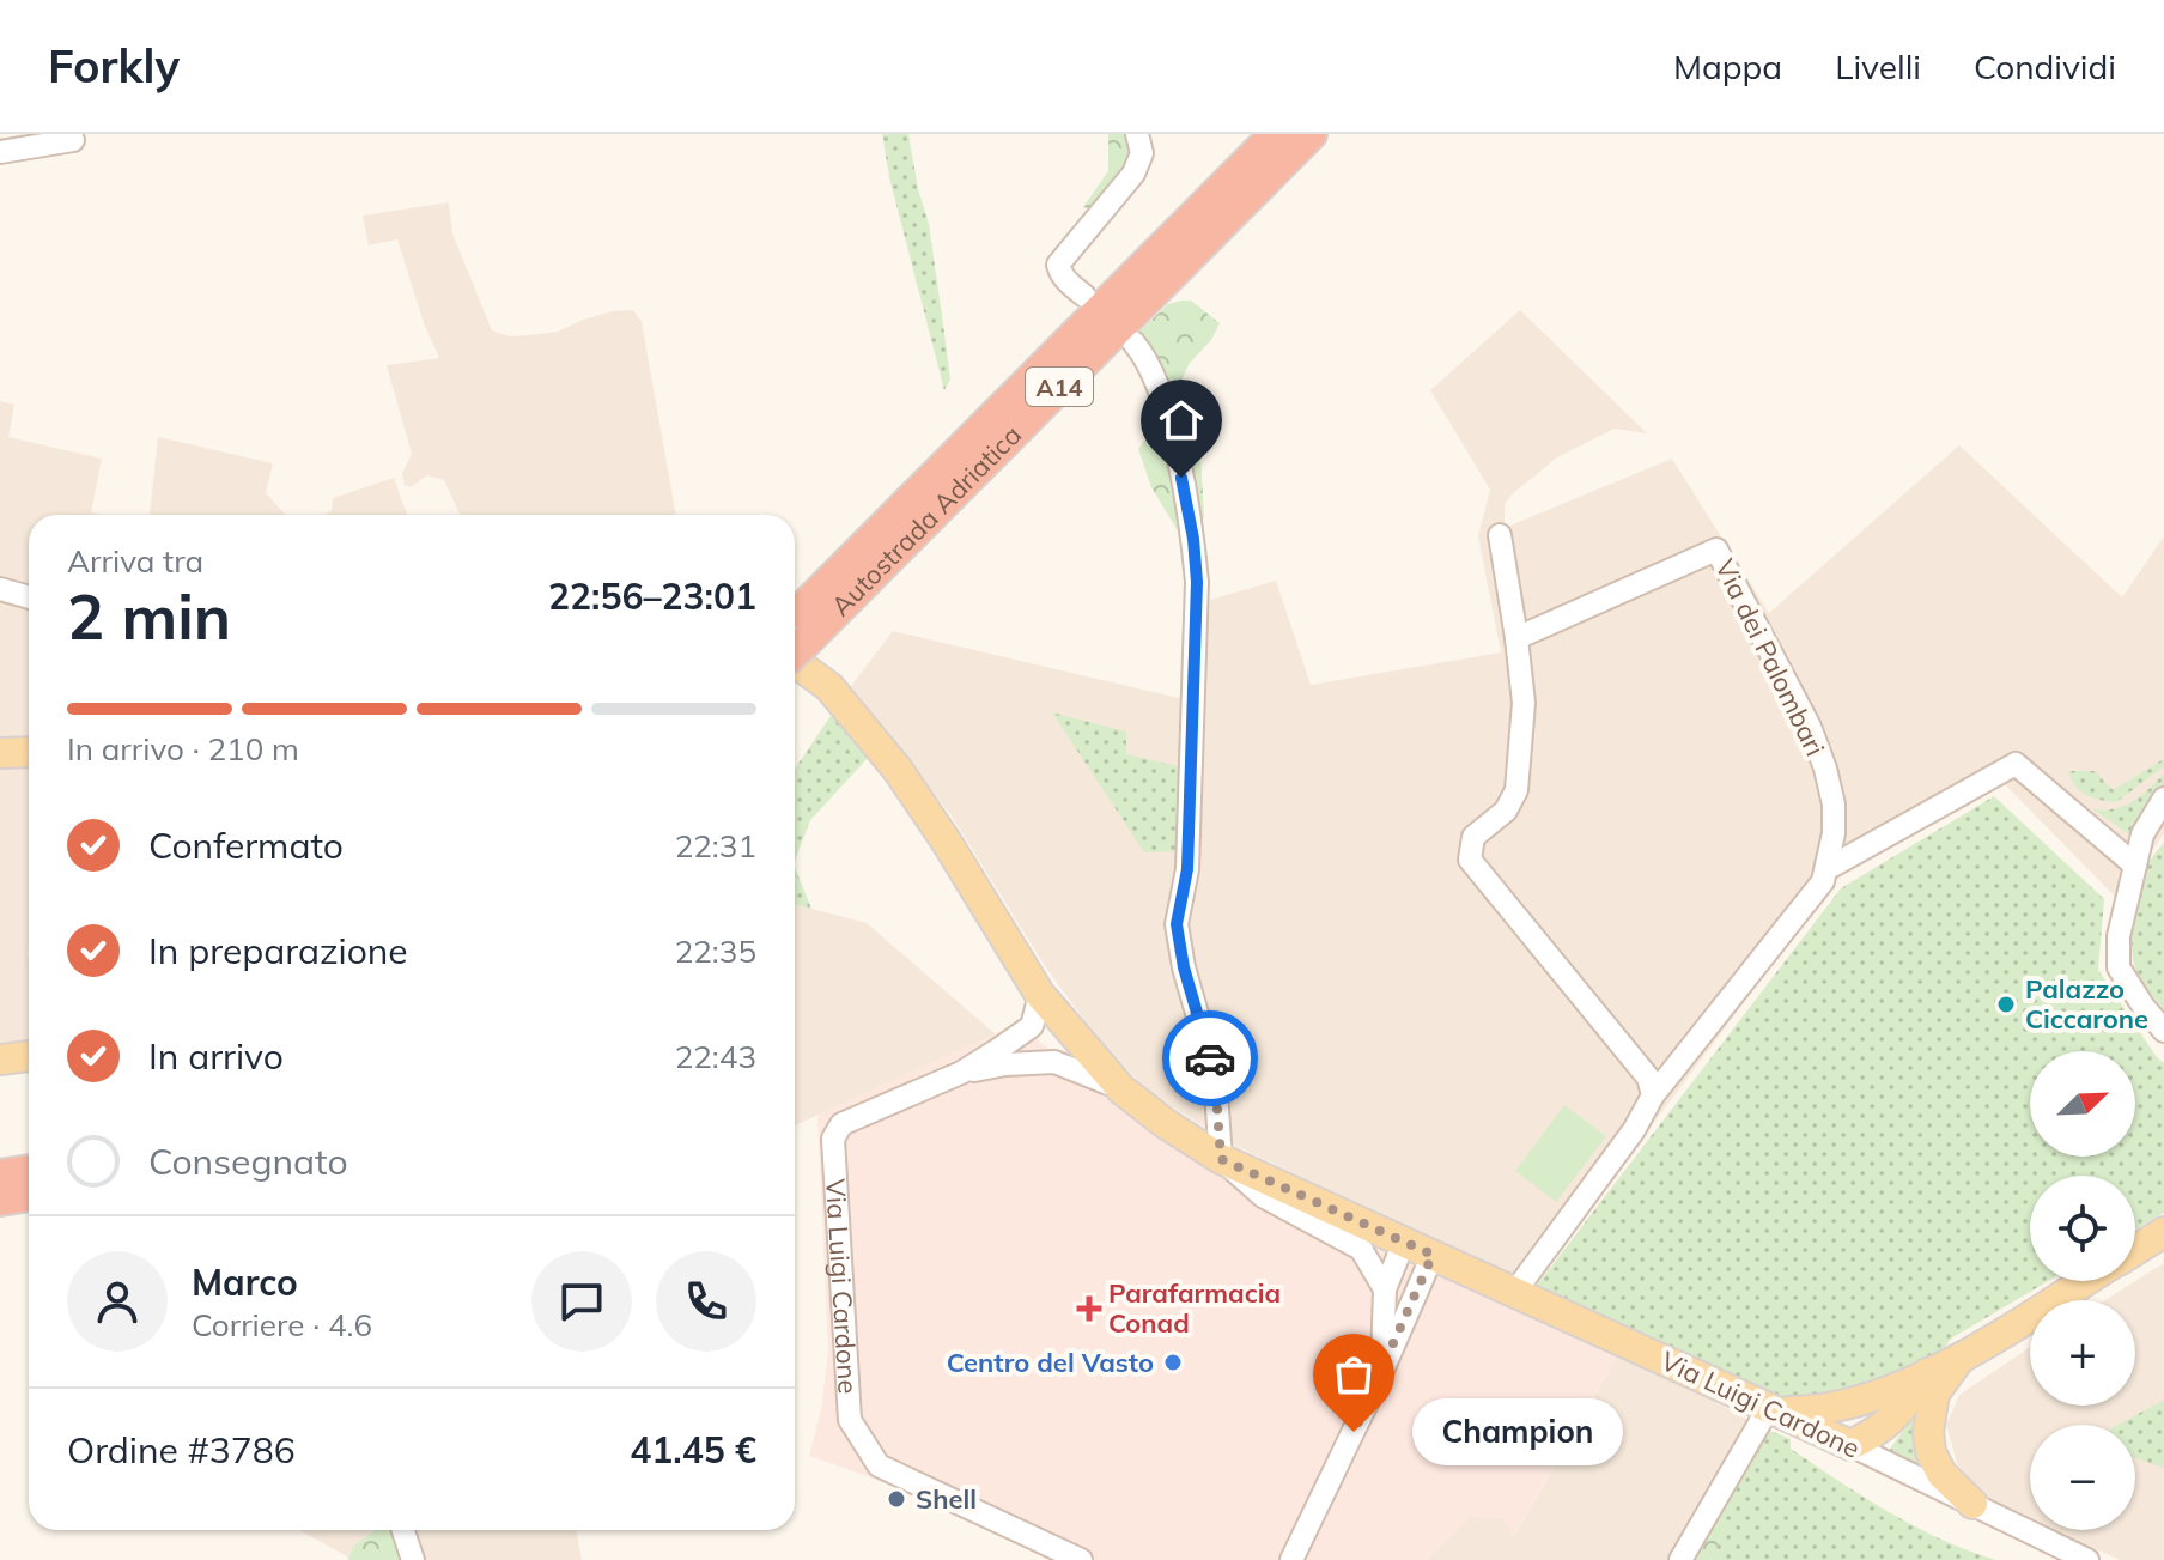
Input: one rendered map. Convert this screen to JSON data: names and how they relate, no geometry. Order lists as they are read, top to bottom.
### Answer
{
  "streets": {
    "highway": ["A14", "Autostrada Adriatica"],
    "main road": ["Via Luigi Cardone"],
    "street": ["Via dei Palombari"]
  },
  "crossings": [
    ["Via dei Palombari", "Via Luigi Cardone"]
  ],
  "places": {
    "other": [
      "Palazzo Ciccarone",
      "Centro del Vasto",
      "Champion",
      "Shell"
    ],
    "health": ["Parafarmacia Conad"]
  },
  "north": "top right",
  "page": {
    "header": "Forkly",
    "nav": ["Mappa", "Livelli", "Condividi"],
    "heading": ["2 min", "Arriva tra", "22:56–23:01"],
    "panel": [
      "Marco",
      "Corriere · 4.6",
      "Ordine #3786",
      "41.45 €"
    ],
    "bar": "In arrivo · 210 m",
    "list": [
      ["Confermato", "22:31"],
      ["In preparazione", "22:35"],
      ["In arrivo", "22:43"],
      "Consegnato"
    ],
    "map_buttons": ["+", "−"],
    "bubble": "Champion"
  }
}
